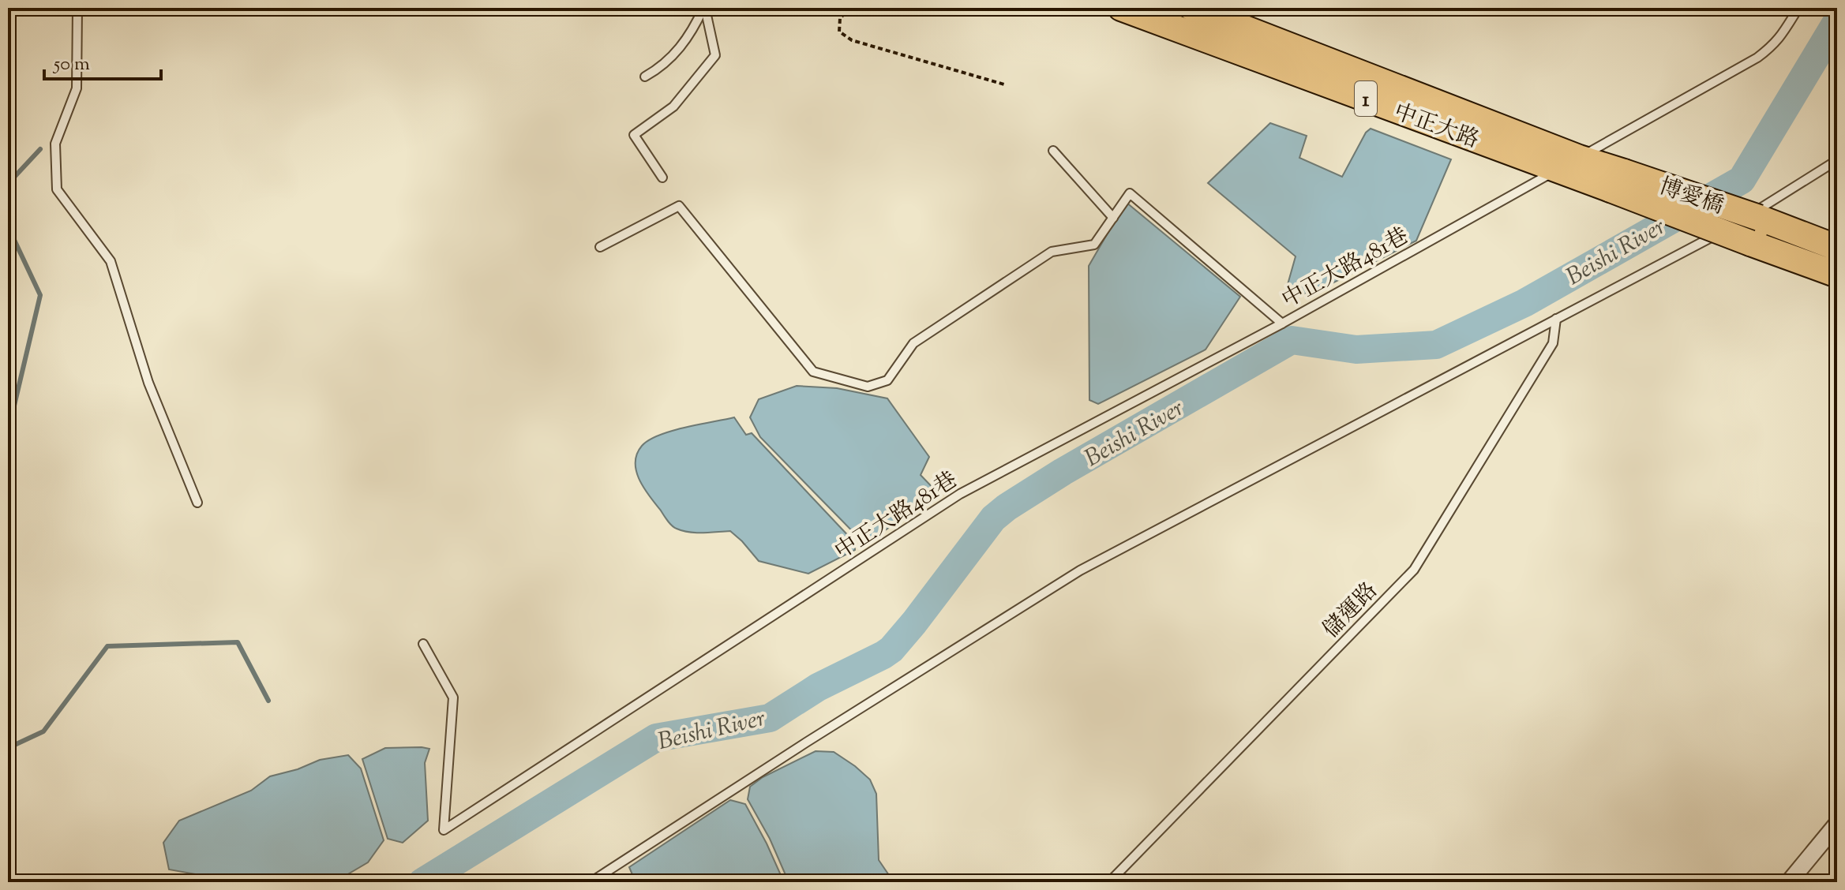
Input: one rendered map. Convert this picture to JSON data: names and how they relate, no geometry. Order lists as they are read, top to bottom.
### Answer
{
  "streets": {
    "main road": ["1", "中正大路", "博愛橋"],
    "lane": ["中正大路481巷", "儲運路"]
  },
  "crossings": [
    ["1", "博愛橋"],
    ["中正大路", "博愛橋"],
    ["中正大路", "中正大路481巷"]
  ],
  "water": ["Beishi River"],
  "scale_bar": "50 m"
}
